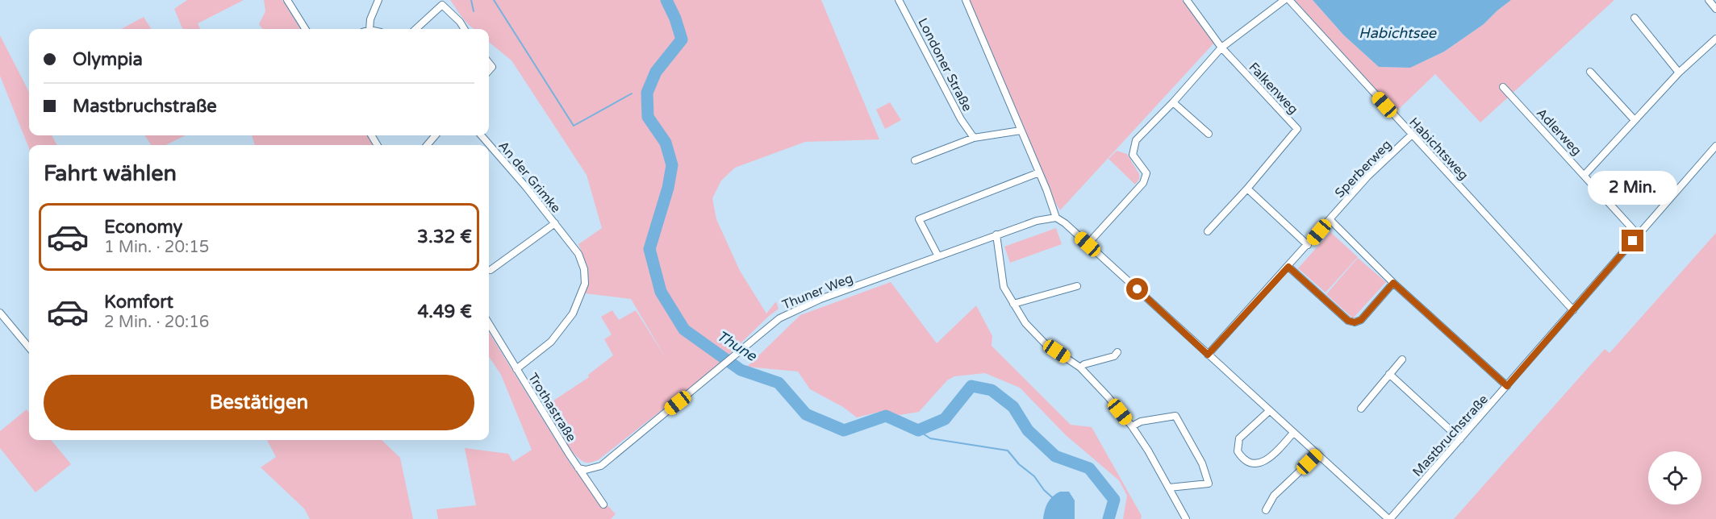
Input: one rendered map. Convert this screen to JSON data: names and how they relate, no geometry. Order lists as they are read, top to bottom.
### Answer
{
  "streets": {
    "street": [
      "Londoner Straße",
      "Falkenweg",
      "Adlerweg",
      "Habichtsweg",
      "Sperberweg",
      "An der Grimke",
      "Thuner Weg",
      "Trothastraße",
      "Mastbruchstraße"
    ]
  },
  "crossings": [
    ["Adlerweg", "Mastbruchstraße"],
    ["Habichtsweg", "Sperberweg"],
    ["Habichtsweg", "Mastbruchstraße"],
    ["An der Grimke", "Trothastraße"],
    ["Thuner Weg", "Trothastraße"]
  ],
  "water": ["Habichtsee", "Thune"],
  "page": {
    "banner": ["Olympia", "Mastbruchstraße"],
    "heading": "Fahrt wählen",
    "bubble": "2 Min.",
    "list": [
      {
        "name": "Economy",
        "note": "1 Min. · 20:15",
        "value": "3.32 €"
      },
      {
        "name": "Komfort",
        "note": "2 Min. · 20:16",
        "value": "4.49 €"
      }
    ],
    "buttons": "Bestätigen"
  }
}
